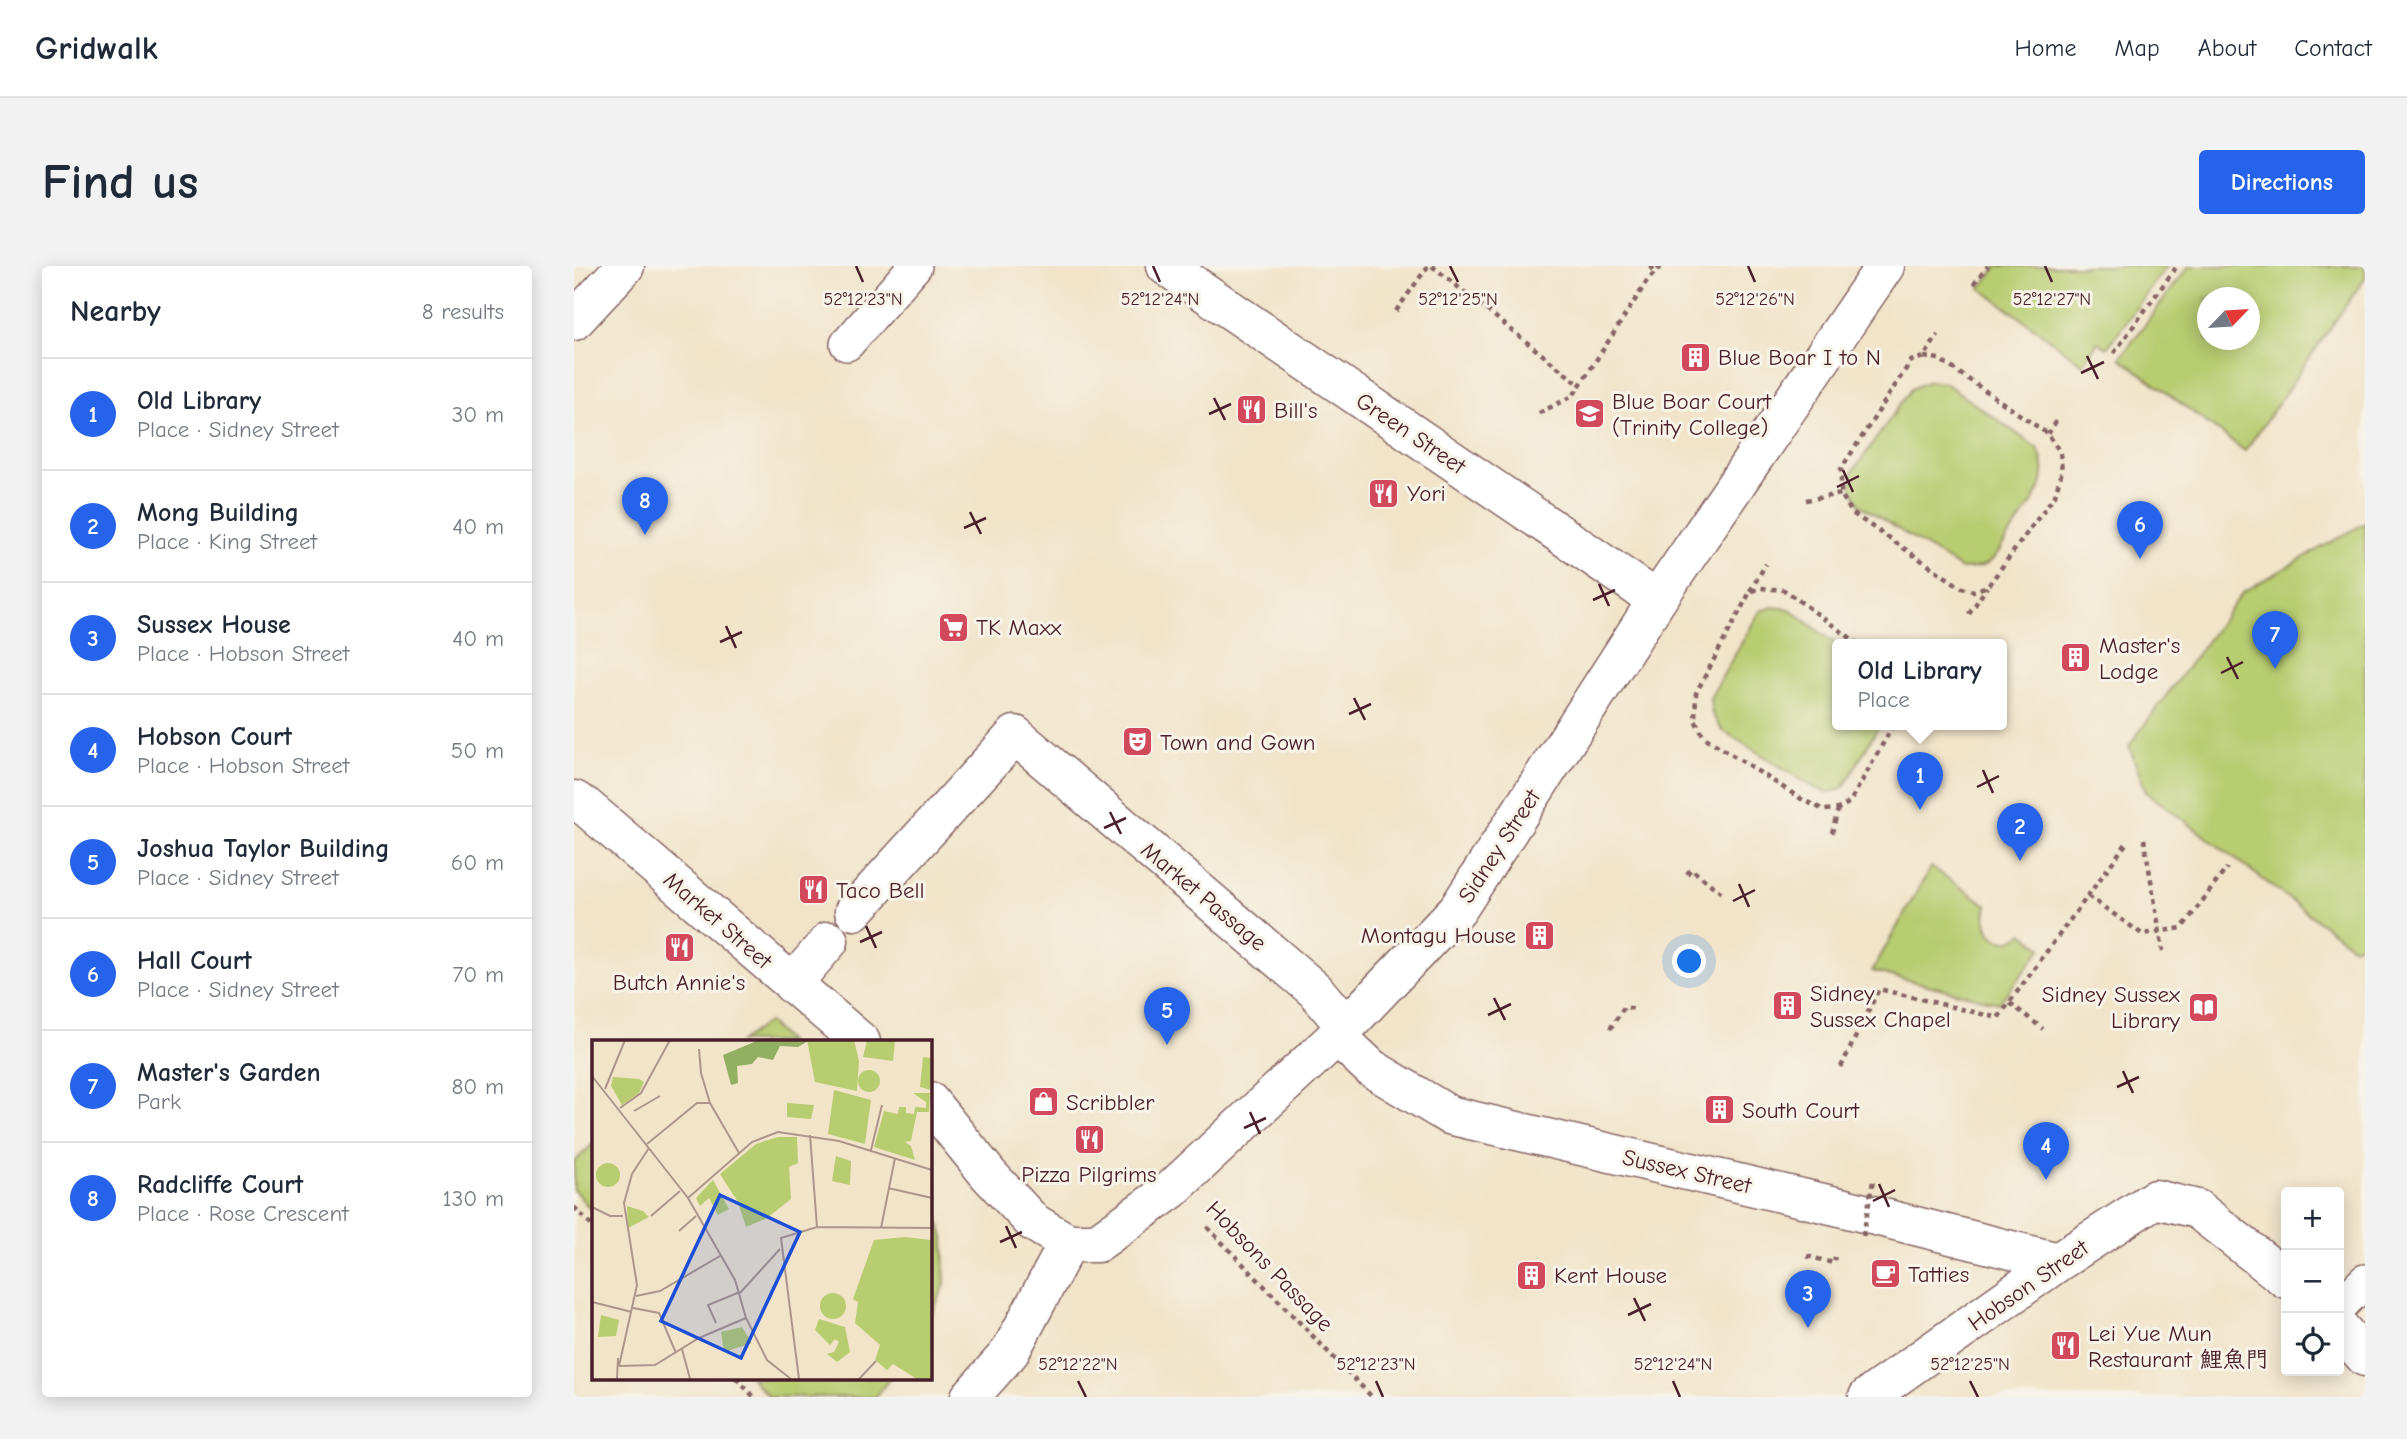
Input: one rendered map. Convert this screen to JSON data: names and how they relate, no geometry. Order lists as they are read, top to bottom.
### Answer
{
  "streets": {
    "street": [
      "Green Street",
      "Sidney Street",
      "Market Passage",
      "Market Street",
      "Sussex Street",
      "Hobson Street"
    ],
    "path": ["Hobsons Passage"]
  },
  "crossings": [
    ["Green Street", "Sidney Street"],
    ["Sidney Street", "Market Passage"],
    ["Sidney Street", "Sussex Street"],
    ["Sidney Street", "Hobsons Passage"],
    ["Market Passage", "Sussex Street"],
    ["Sussex Street", "Hobson Street"]
  ],
  "places": {
    "building": [
      "Blue Boar I to N",
      "Master's Lodge",
      "Montagu House",
      "Sidney Sussex Chapel",
      "South Court",
      "Kent House"
    ],
    "restaurant": [
      "Bill's",
      "Yori",
      "Taco Bell",
      "Butch Annie's",
      "Pizza Pilgrims",
      "Lei Yue Mun Restaurant 鯉魚門"
    ],
    "school or university": ["Blue Boar Court (Trinity College)"],
    "supermarket": ["TK Maxx"],
    "theatre": ["Town and Gown"],
    "library": ["Sidney Sussex Library"],
    "shop": ["Scribbler"],
    "cafe": ["Tatties"]
  },
  "north": "top right",
  "page": {
    "header": "Gridwalk",
    "nav": [
      "Home",
      "Map",
      "About",
      "Contact"
    ],
    "buttons": "Directions",
    "title": "Find us",
    "heading": ["Nearby", "8 results"],
    "list": [
      {
        "mark": "1",
        "name": "Old Library",
        "note": "Place · Sidney Street",
        "value": "30 m"
      },
      {
        "mark": "2",
        "name": "Mong Building",
        "note": "Place · King Street",
        "value": "40 m"
      },
      {
        "mark": "3",
        "name": "Sussex House",
        "note": "Place · Hobson Street",
        "value": "40 m"
      },
      {
        "mark": "4",
        "name": "Hobson Court",
        "note": "Place · Hobson Street",
        "value": "50 m"
      },
      {
        "mark": "5",
        "name": "Joshua Taylor Building",
        "note": "Place · Sidney Street",
        "value": "60 m"
      },
      {
        "mark": "6",
        "name": "Hall Court",
        "note": "Place · Sidney Street",
        "value": "70 m"
      },
      {
        "mark": "7",
        "name": "Master's Garden",
        "note": "Park",
        "value": "80 m"
      },
      {
        "mark": "8",
        "name": "Radcliffe Court",
        "note": "Place · Rose Crescent",
        "value": "130 m"
      }
    ],
    "pins": [
      "8",
      "6",
      "7",
      "1",
      "2",
      "5",
      "4",
      "3"
    ],
    "popup": ["Old Library", "Place"],
    "map_buttons": ["+", "−"]
  },
  "coordinates": [
    "52°12'23\"N",
    "52°12'24\"N",
    "52°12'25\"N",
    "52°12'26\"N",
    "52°12'27\"N",
    "52°12'22\"N"
  ]
}
